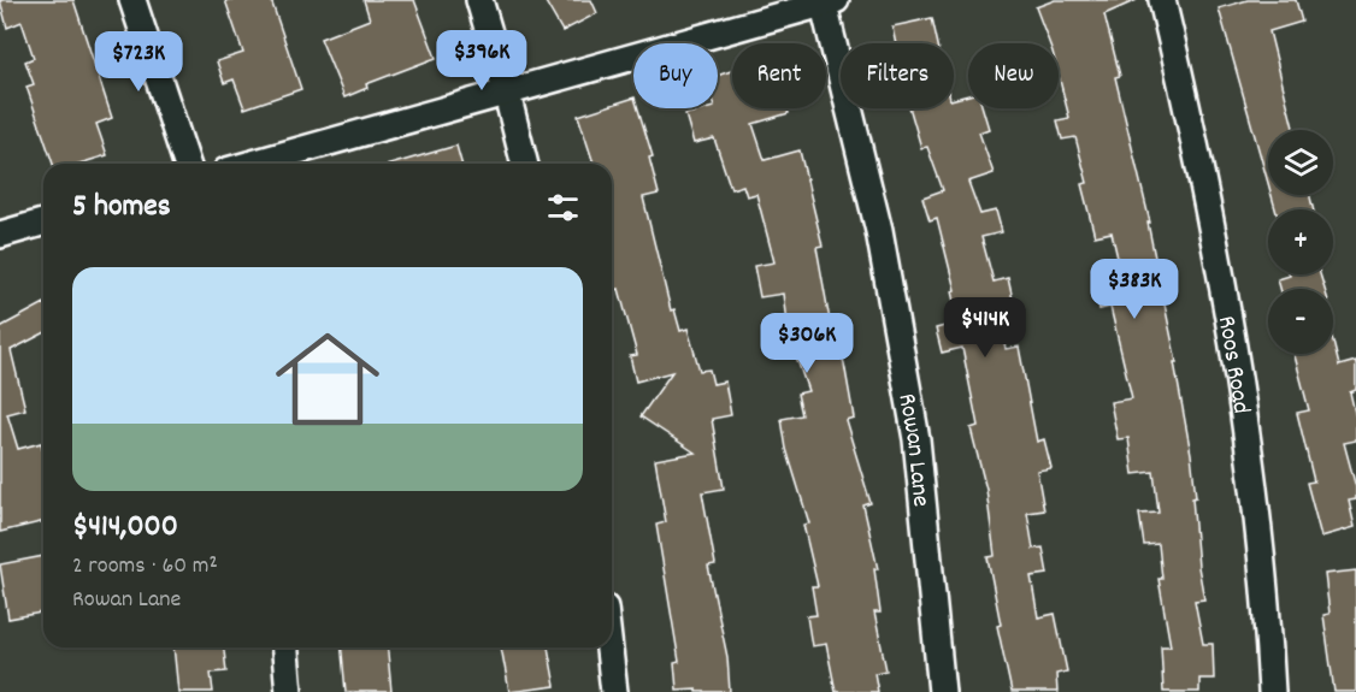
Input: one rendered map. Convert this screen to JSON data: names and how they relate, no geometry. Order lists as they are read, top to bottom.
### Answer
{
  "streets": {
    "street": ["Roos Road", "Rowan Lane"]
  },
  "page": {
    "price": [
      "$396K",
      "$723K",
      "$383K",
      "$414K",
      "$306K"
    ],
    "chip": [
      "Buy",
      "Rent",
      "Filters",
      "New"
    ],
    "map_buttons": ["+", "−"],
    "heading": "5 homes",
    "list": [
      {
        "name": "$414,000",
        "note": "2 rooms · 60 m² · Rowan Lane"
      }
    ]
  }
}
